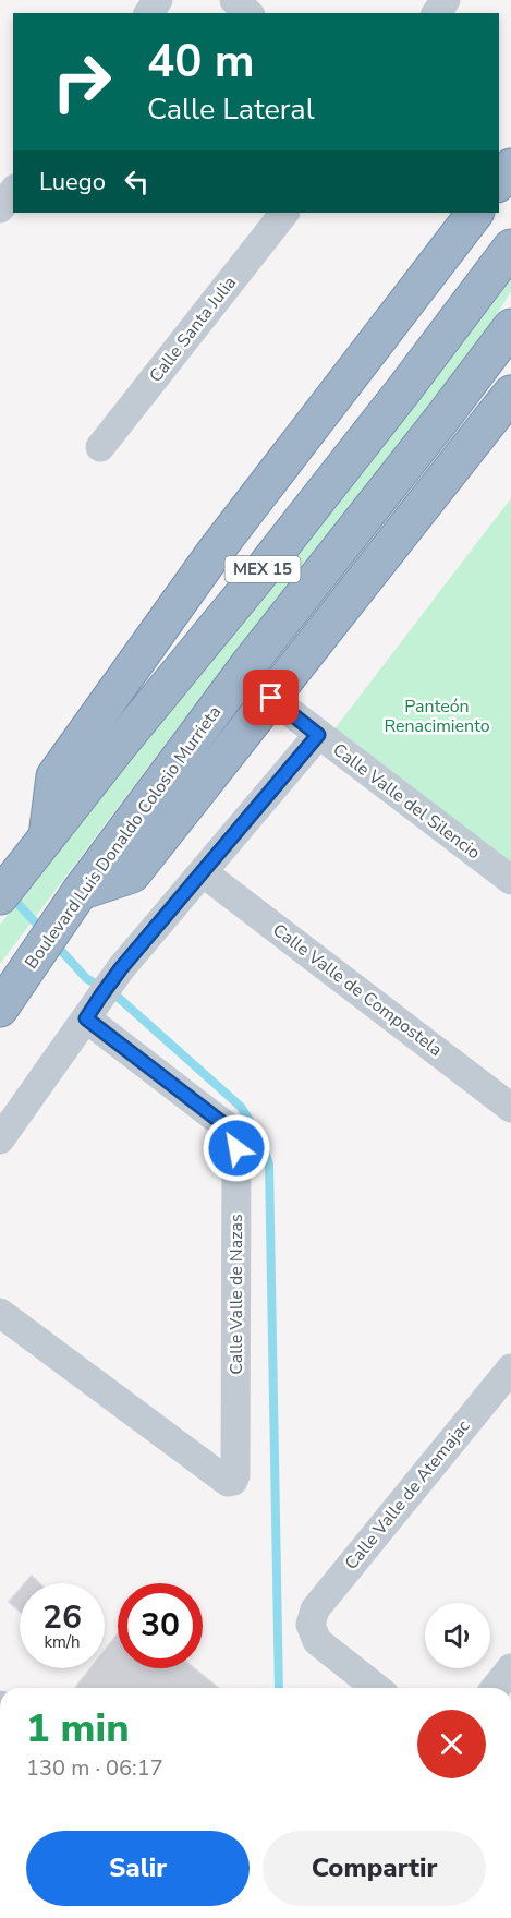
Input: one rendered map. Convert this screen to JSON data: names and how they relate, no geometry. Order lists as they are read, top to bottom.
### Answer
{
  "streets": {
    "highway": ["MEX 15", "Boulevard Luis Donaldo Colosio Murrieta"],
    "street": [
      "Calle Santa Julia",
      "Calle Valle del Silencio",
      "Calle Valle de Compostela",
      "Calle Valle de Nazas",
      "Calle Valle de Atemajac"
    ]
  },
  "parks": ["Panteón Renacimiento"],
  "page": {
    "turn": ["40 m", "Calle Lateral"],
    "then": "Luego",
    "speed": "26 km/h",
    "limit": "30",
    "heading": ["1 min", "130 m · 06:17"],
    "buttons": ["Salir", "Compartir"]
  }
}
